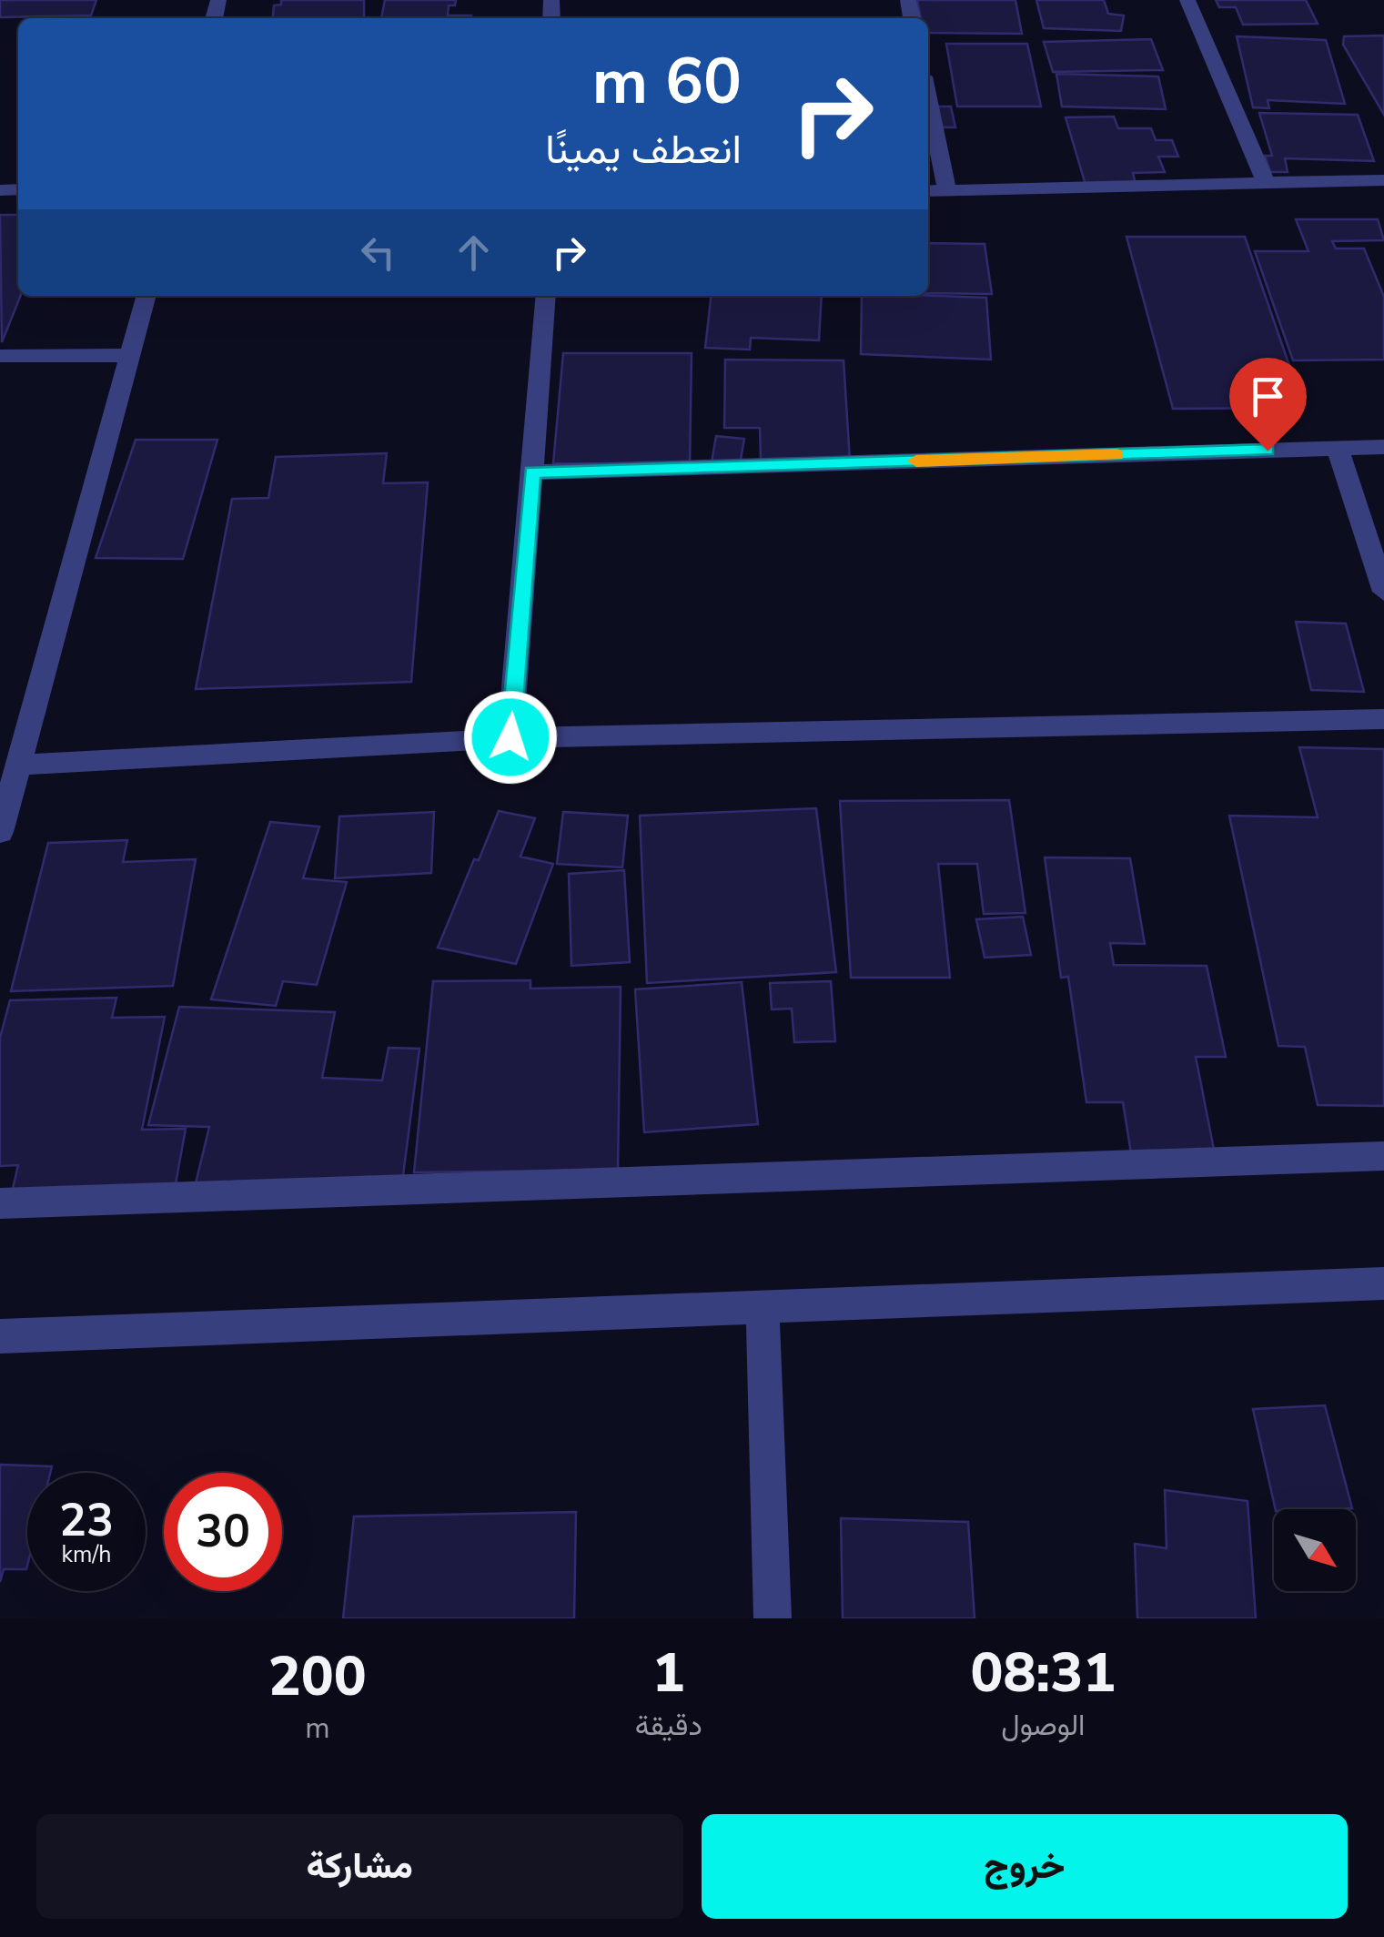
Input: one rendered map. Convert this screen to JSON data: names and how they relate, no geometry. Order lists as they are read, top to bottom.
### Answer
{
  "north": "bottom right",
  "page": {
    "turn": ["60 m", "انعطف يمينًا"],
    "speed": "23 km/h",
    "limit": "30",
    "eta": [
      "08:31",
      "الوصول",
      "1",
      "دقيقة",
      "200",
      "m"
    ],
    "buttons": ["خروج", "مشاركة"]
  }
}
